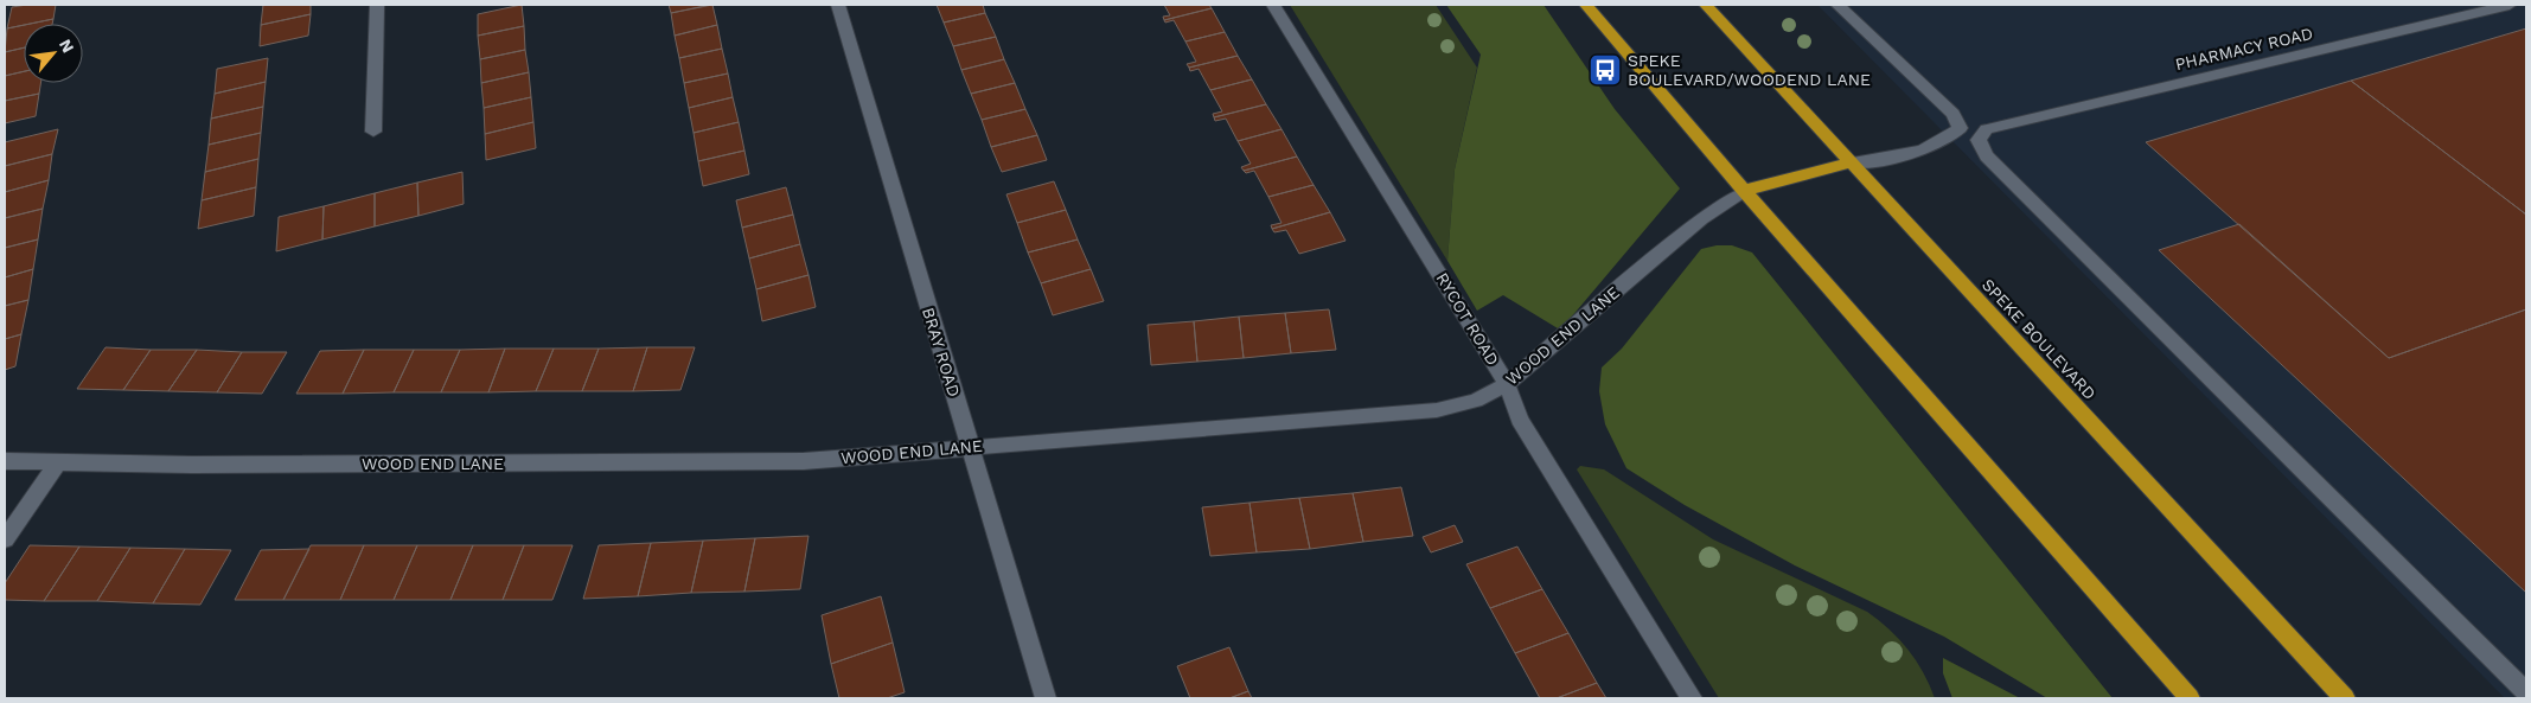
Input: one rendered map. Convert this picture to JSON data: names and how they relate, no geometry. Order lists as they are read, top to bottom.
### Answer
{
  "streets": {
    "highway": ["SPEKE BOULEVARD"],
    "street": [
      "PHARMACY ROAD",
      "RYCOT ROAD",
      "WOOD END LANE",
      "BRAY ROAD"
    ]
  },
  "crossings": [
    ["RYCOT ROAD", "WOOD END LANE"],
    ["WOOD END LANE", "BRAY ROAD"]
  ],
  "places": {
    "bus stop": ["SPEKE BOULEVARD/WOODEND LANE"]
  },
  "north": "top right"
}
